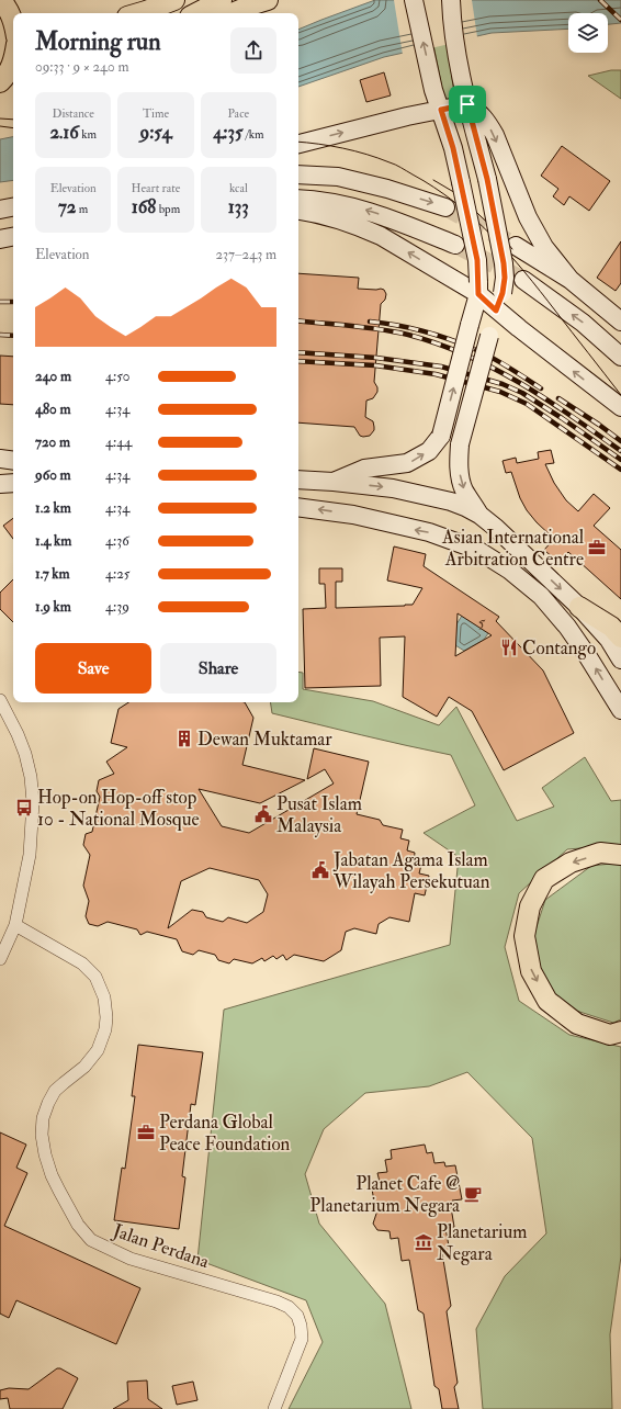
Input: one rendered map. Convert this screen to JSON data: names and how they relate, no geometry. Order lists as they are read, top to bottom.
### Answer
{
  "streets": {
    "street": ["Jalan Perdana"]
  },
  "places": {
    "office": ["Asian International Arbitration Centre", "Perdana Global Peace Foundation"],
    "restaurant": ["Contango"],
    "building": ["Dewan Muktamar"],
    "bus stop": ["Hop-on Hop-off stop 10 - National Mosque"],
    "public building": ["Pusat Islam Malaysia", "Jabatan Agama Islam Wilayah Persekutuan"],
    "cafe": ["Planet Cafe @ Planetarium Negara"],
    "museum": ["Planetarium Negara"]
  },
  "house_numbers": ["5"],
  "page": {
    "heading": ["Morning run", "09:33 · 9 × 240 m"],
    "stats": [
      ["Distance", "2.16 km"],
      ["Time", "9:54"],
      ["Pace", "4:35 /km"],
      ["Elevation", "72 m"],
      ["Heart rate", "168 bpm"],
      ["kcal", "133"]
    ],
    "chart": ["Elevation", "237–243 m"],
    "list": [
      {
        "name": "240 m",
        "note": "4:50"
      },
      {
        "name": "480 m",
        "note": "4:34"
      },
      {
        "name": "720 m",
        "note": "4:44"
      },
      {
        "name": "960 m",
        "note": "4:34"
      },
      {
        "name": "1.2 km",
        "note": "4:34"
      },
      {
        "name": "1.4 km",
        "note": "4:36"
      },
      {
        "name": "1.7 km",
        "note": "4:25"
      },
      {
        "name": "1.9 km",
        "note": "4:39"
      }
    ],
    "buttons": ["Save", "Share"]
  }
}
